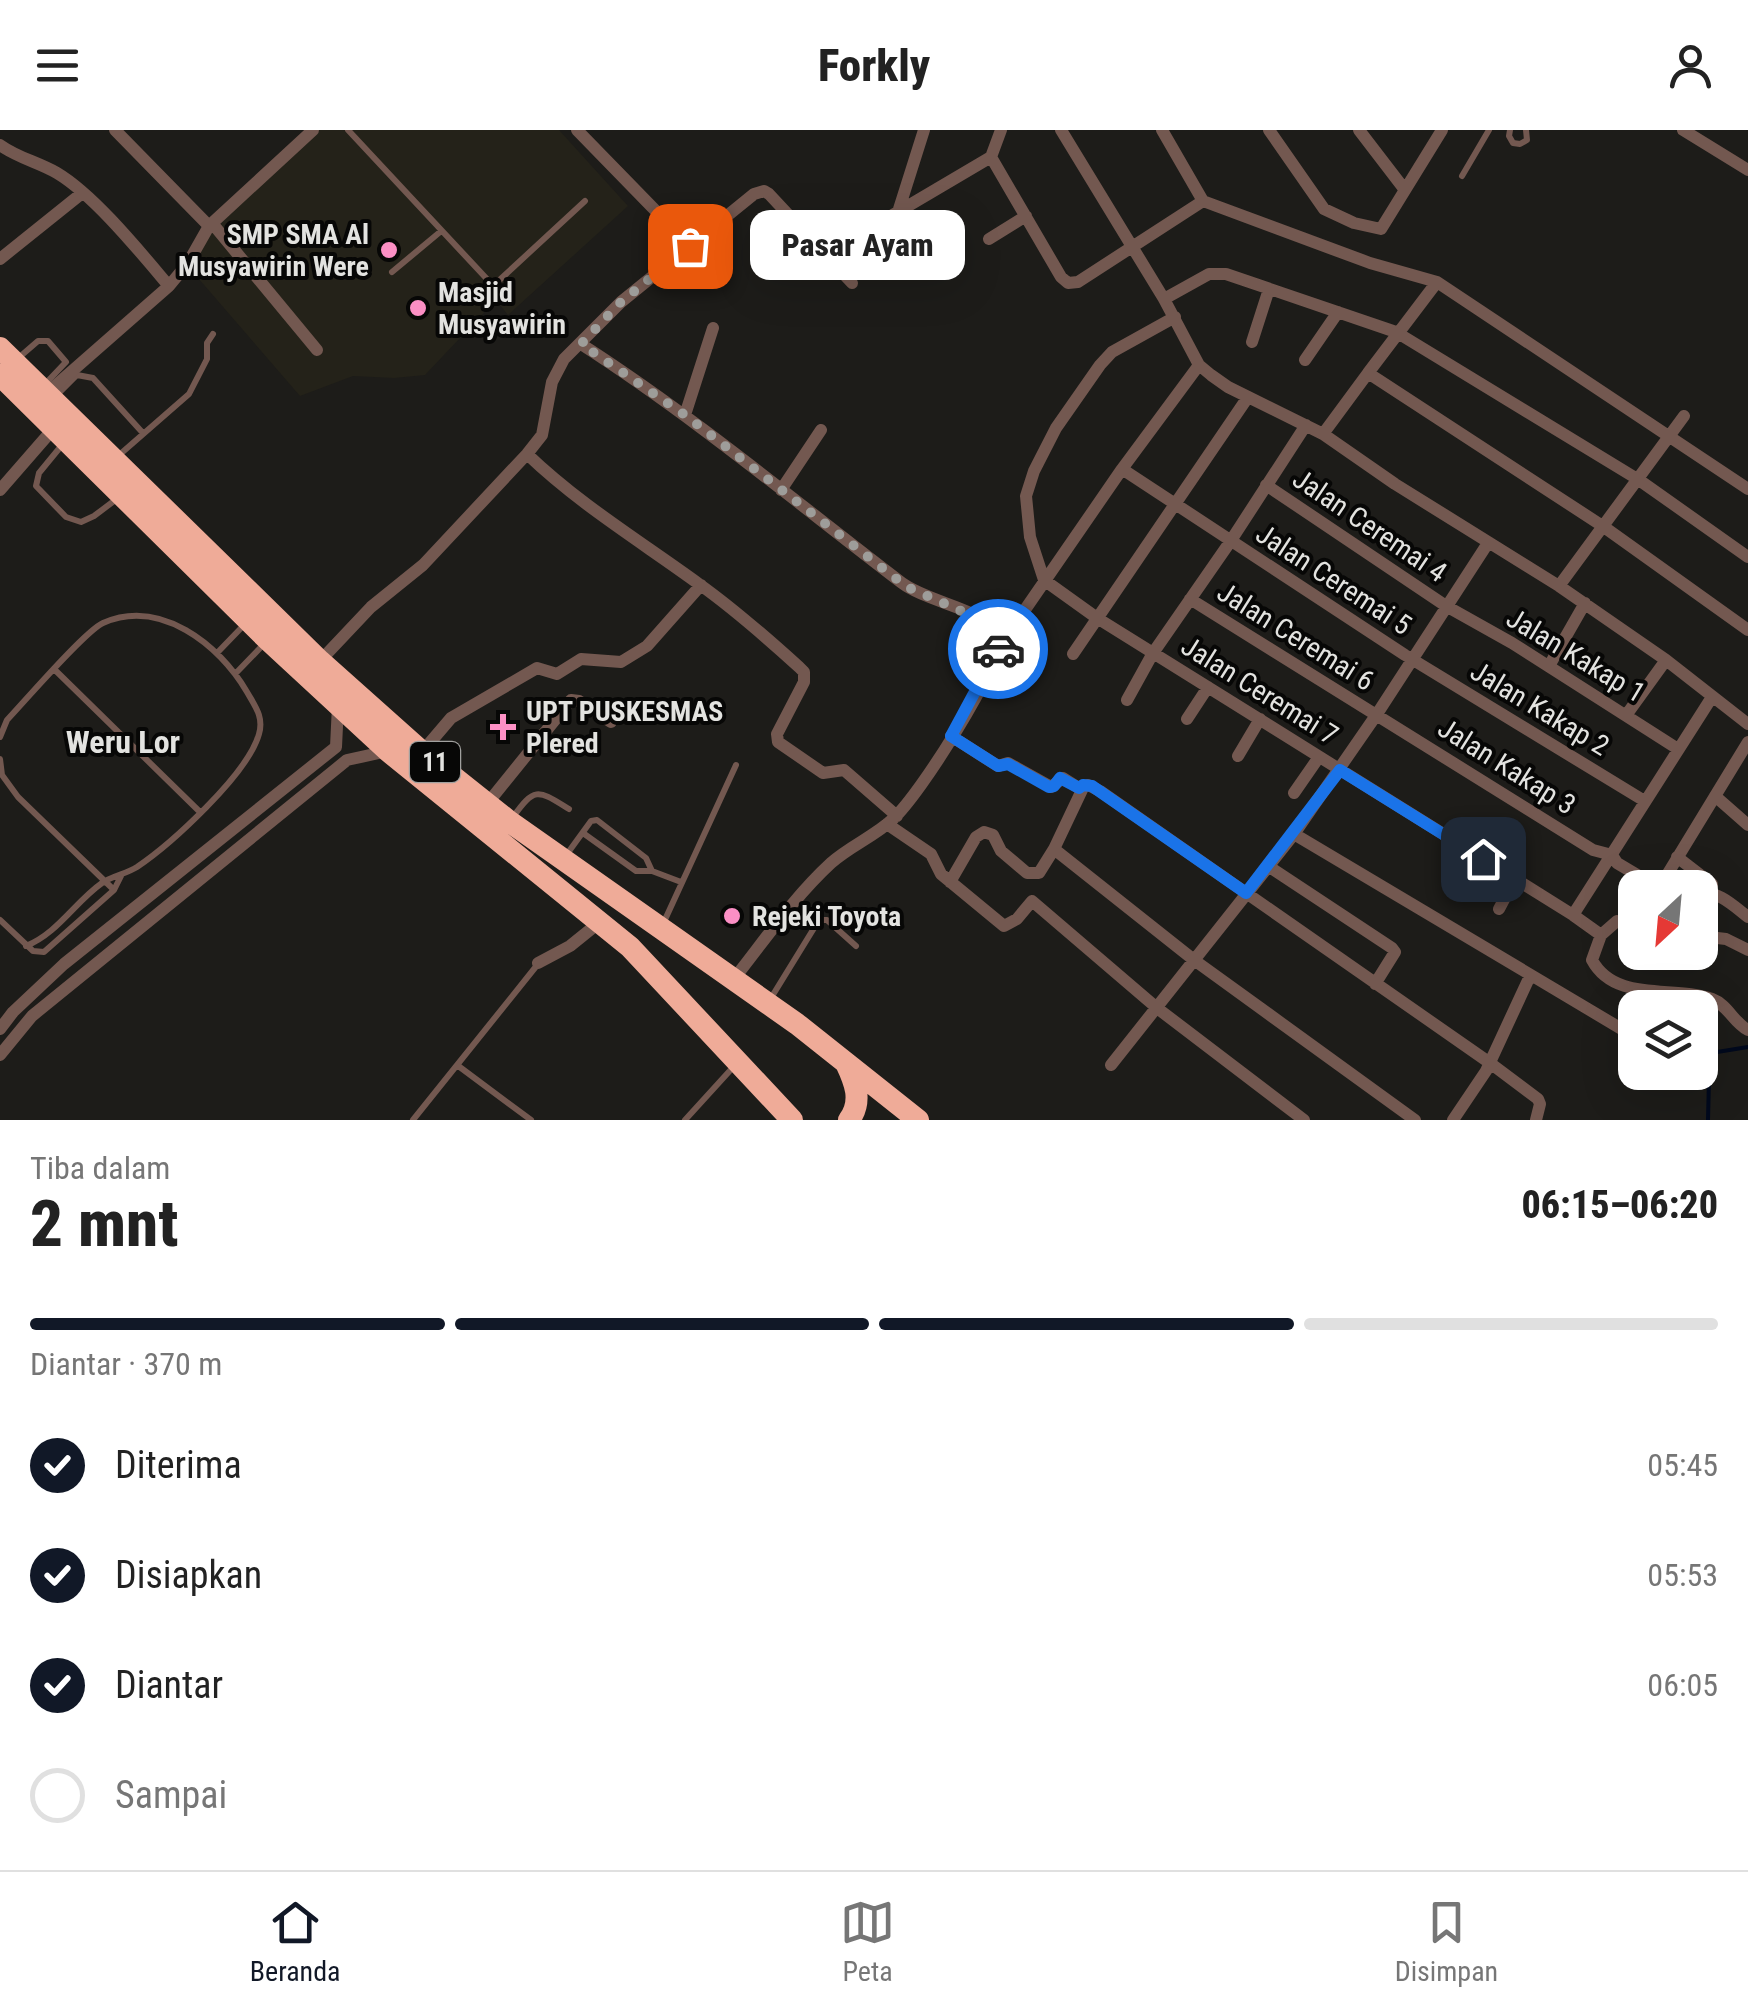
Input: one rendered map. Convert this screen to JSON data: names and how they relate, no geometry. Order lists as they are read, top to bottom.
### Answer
{
  "streets": {
    "highway": ["11"],
    "street": [
      "Jalan Ceremai 4",
      "Jalan Ceremai 5",
      "Jalan Ceremai 6",
      "Jalan Kakap 1",
      "Jalan Ceremai 7",
      "Jalan Kakap 2",
      "Jalan Kakap 3"
    ]
  },
  "crossings": [
    ["Jalan Ceremai 4", "Jalan Kakap 1"],
    ["Jalan Ceremai 5", "Jalan Kakap 2"],
    ["Jalan Ceremai 6", "Jalan Kakap 3"]
  ],
  "districts": ["Weru Lor"],
  "places": {
    "other": [
      "Pasar Ayam",
      "SMP SMA Al Musyawirin Were",
      "Masjid Musyawirin",
      "Rejeki Toyota"
    ],
    "health": ["UPT PUSKESMAS Plered"]
  },
  "north": "bottom left",
  "page": {
    "header": "Forkly",
    "bubble": "Pasar Ayam",
    "heading": ["2 mnt", "Tiba dalam", "06:15–06:20"],
    "bar": "Diantar · 370 m",
    "list": [
      ["Diterima", "05:45"],
      ["Disiapkan", "05:53"],
      ["Diantar", "06:05"],
      "Sampai"
    ],
    "tabs": ["Beranda", "Peta", "Disimpan"]
  }
}
